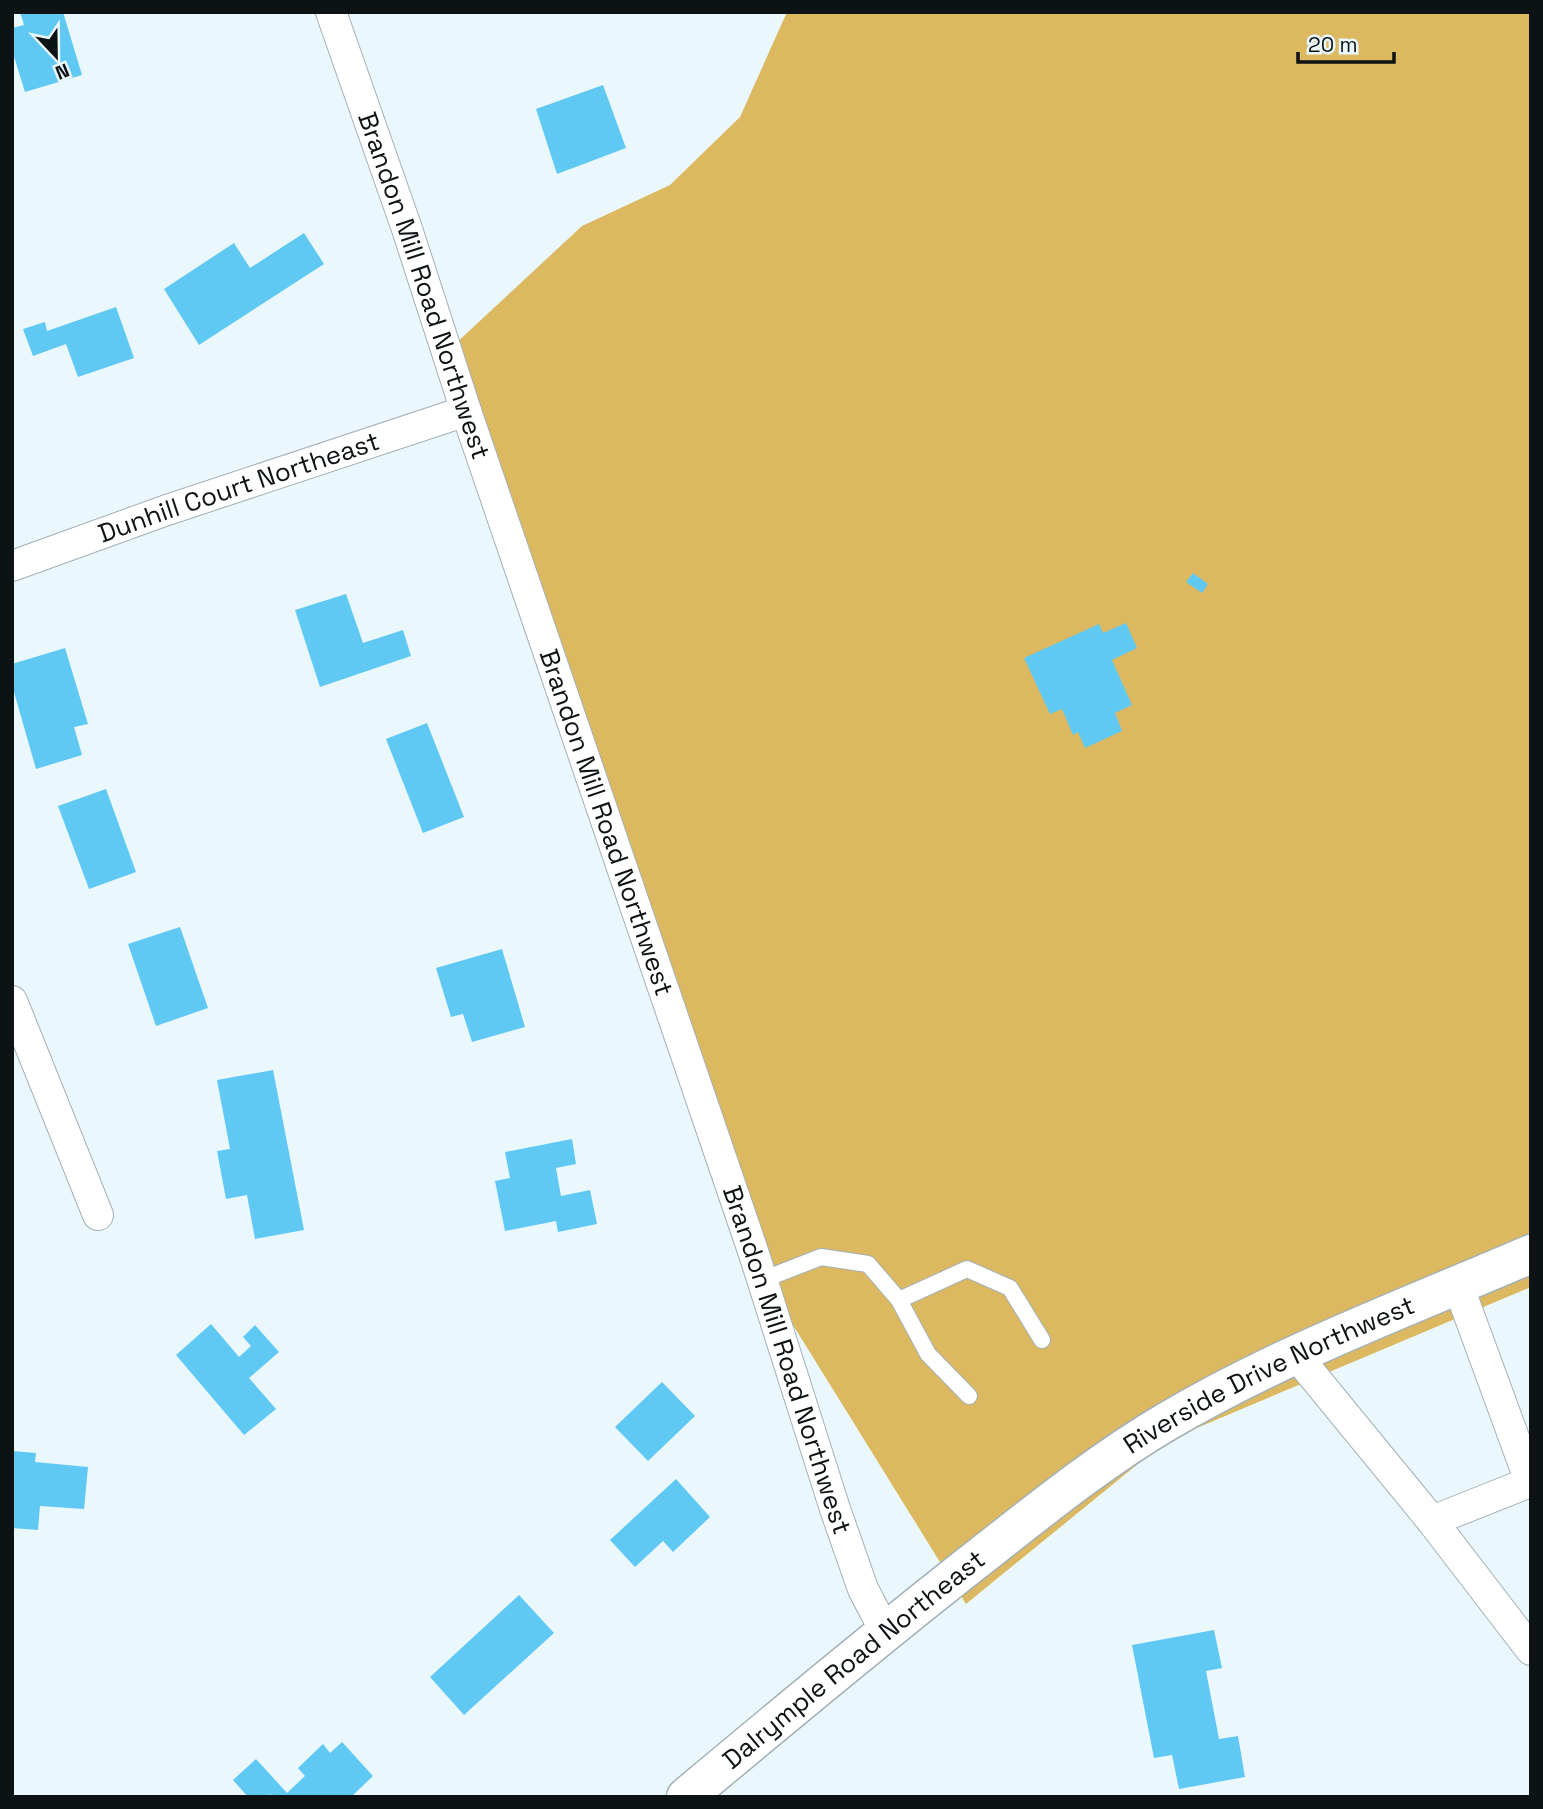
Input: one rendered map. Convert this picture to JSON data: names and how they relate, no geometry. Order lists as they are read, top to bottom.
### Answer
{
  "streets": {
    "street": [
      "Brandon Mill Road Northwest",
      "Dunhill Court Northeast",
      "Riverside Drive Northwest",
      "Dalrymple Road Northeast"
    ]
  },
  "crossings": [
    ["Brandon Mill Road Northwest", "Dunhill Court Northeast"],
    ["Brandon Mill Road Northwest", "Dalrymple Road Northeast"],
    ["Riverside Drive Northwest", "Dalrymple Road Northeast"]
  ],
  "scale_bar": "20 m",
  "north": "bottom"
}
